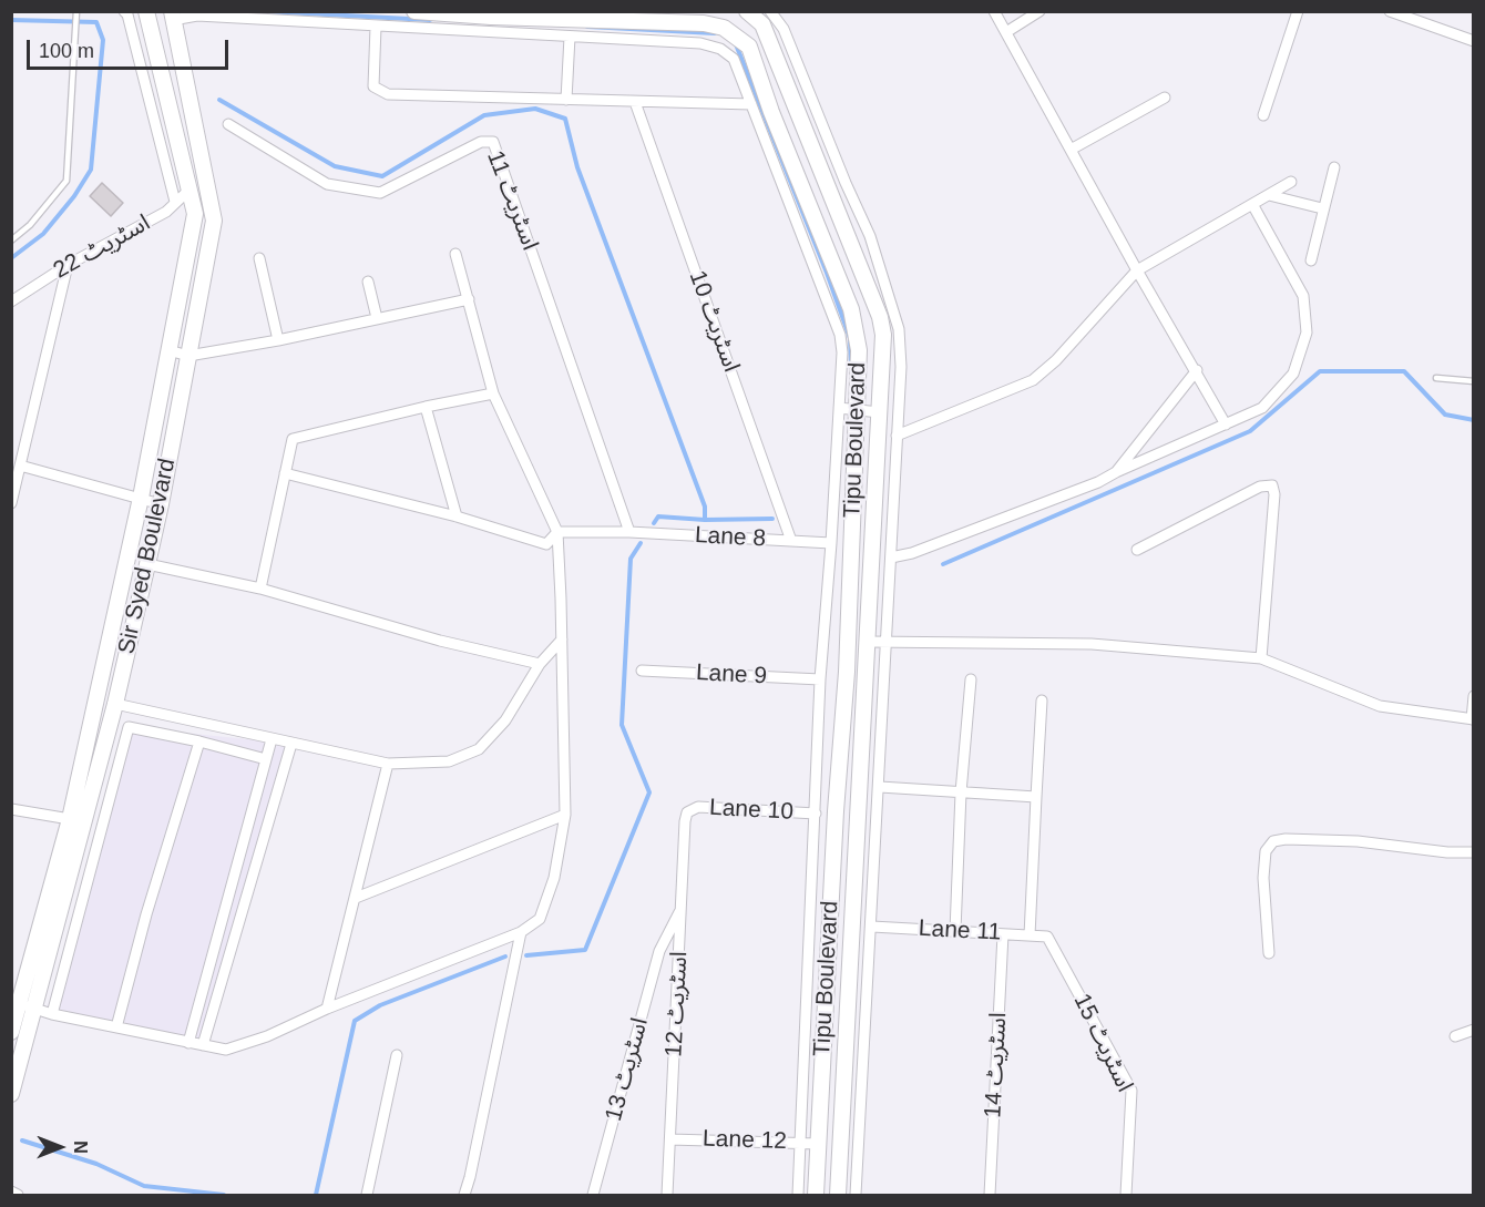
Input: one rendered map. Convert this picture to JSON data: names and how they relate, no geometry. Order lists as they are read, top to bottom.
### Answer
{
  "streets": {
    "street": [
      "اسٹریٹ 11",
      "اسٹریٹ 22",
      "اسٹریٹ 10",
      "Tipu Boulevard",
      "Lane 8",
      "Sir Syed Boulevard",
      "Lane 9",
      "Lane 10",
      "Lane 11",
      "اسٹریٹ 12",
      "اسٹریٹ 15",
      "اسٹریٹ 14",
      "اسٹریٹ 13",
      "Lane 12"
    ]
  },
  "crossings": [
    ["اسٹریٹ 11", "Lane 8"],
    ["اسٹریٹ 22", "Sir Syed Boulevard"],
    ["اسٹریٹ 10", "Lane 8"],
    ["Tipu Boulevard", "Lane 12"],
    ["Lane 10", "اسٹریٹ 12"],
    ["Lane 11", "اسٹریٹ 15"],
    ["Lane 11", "اسٹریٹ 14"],
    ["اسٹریٹ 12", "اسٹریٹ 13"],
    ["اسٹریٹ 12", "Lane 12"]
  ],
  "scale_bar": "100 m",
  "north": "right"
}
